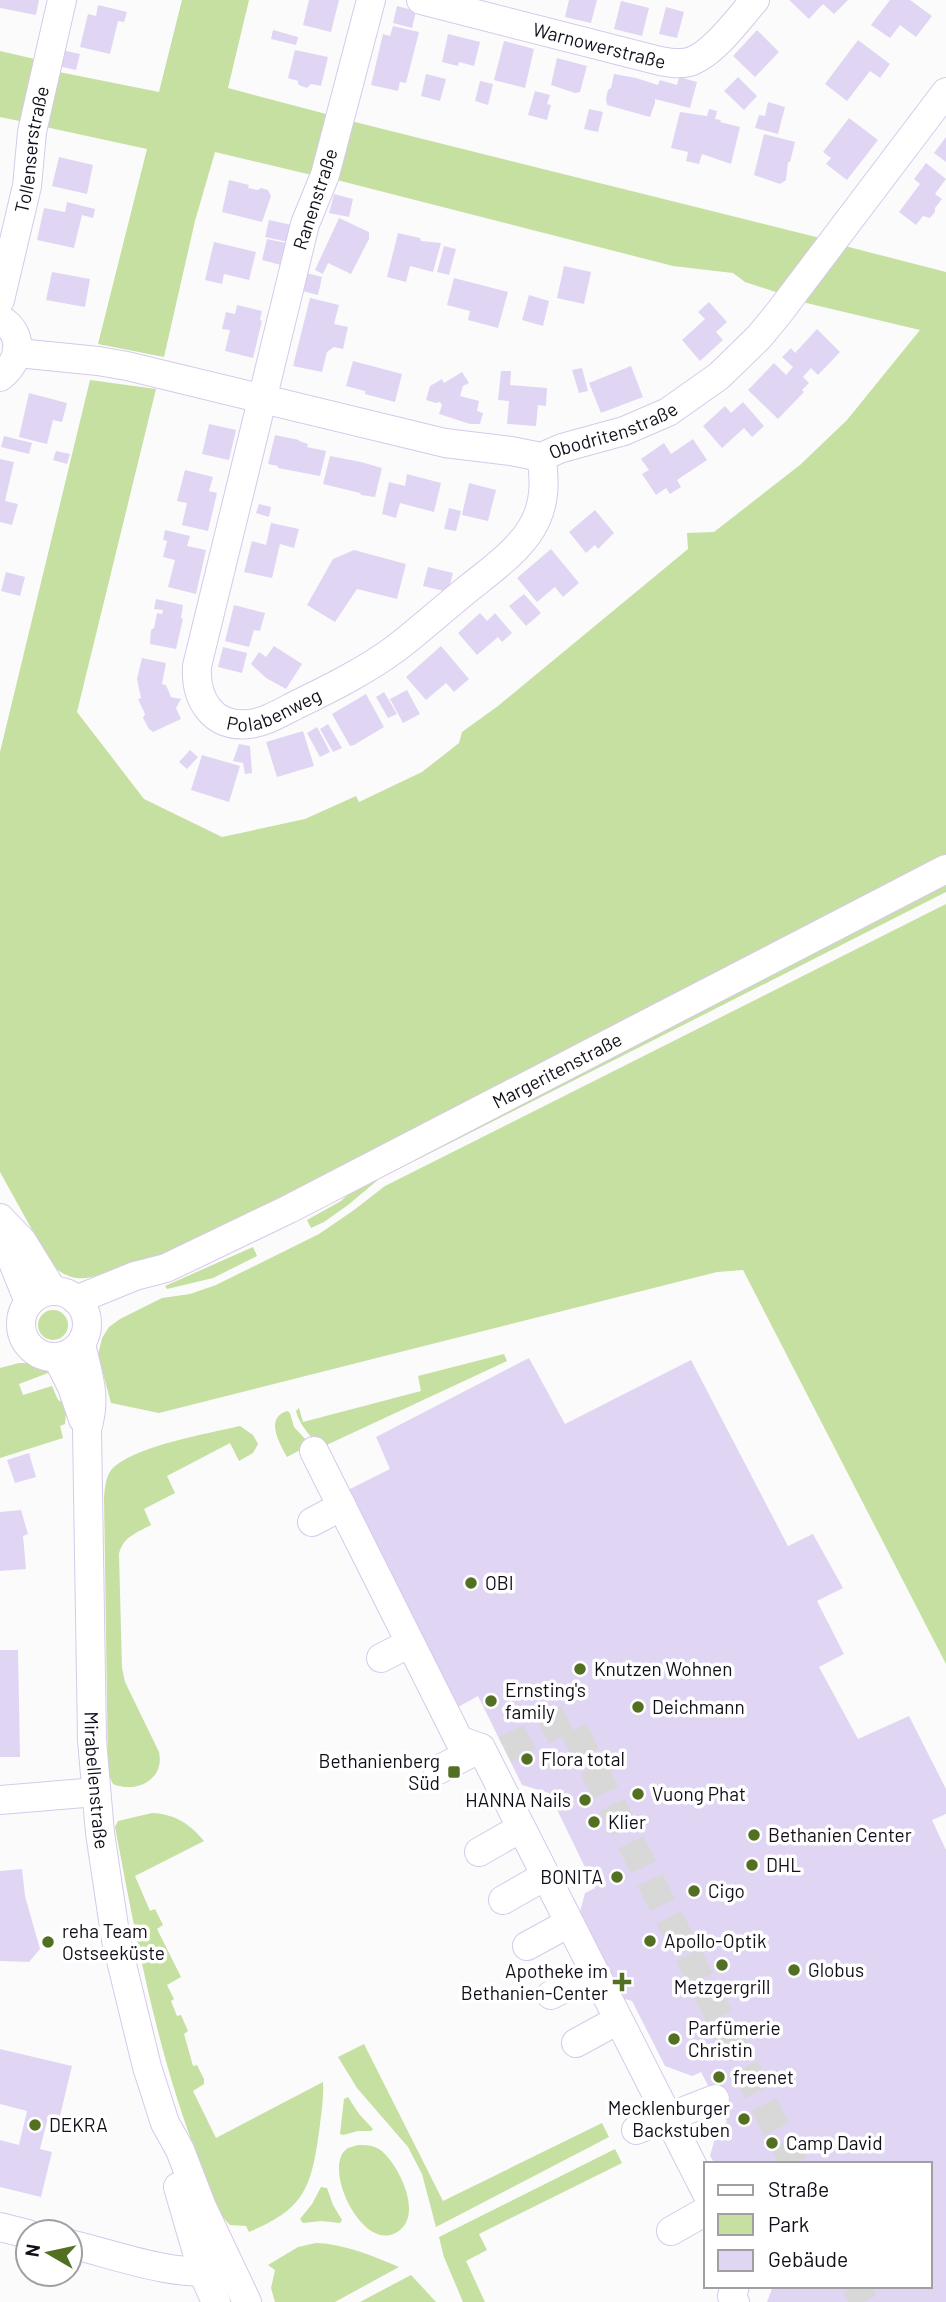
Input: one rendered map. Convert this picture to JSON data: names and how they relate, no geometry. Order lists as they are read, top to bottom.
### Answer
{
  "streets": {
    "street": [
      "Warnowerstraße",
      "Tollenserstraße",
      "Ranenstraße",
      "Obodritenstraße",
      "Polabenweg",
      "Margeritenstraße",
      "Mirabellenstraße"
    ]
  },
  "crossings": [
    ["Ranenstraße", "Obodritenstraße"],
    ["Ranenstraße", "Polabenweg"],
    ["Obodritenstraße", "Polabenweg"],
    ["Margeritenstraße", "Mirabellenstraße"]
  ],
  "places": {
    "other": [
      "OBI",
      "Knutzen Wohnen",
      "Ernsting's family",
      "Deichmann",
      "Flora total",
      "Vuong Phat",
      "HANNA Nails",
      "Klier",
      "Bethanien Center",
      "DHL",
      "BONITA",
      "Cigo",
      "Apollo-Optik",
      "reha Team Ostseeküste",
      "Metzgergrill",
      "Globus",
      "Parfümerie Christin",
      "freenet",
      "Mecklenburger Backstuben",
      "DEKRA",
      "Camp David"
    ],
    "transit": ["Bethanienberg Süd"],
    "health": ["Apotheke im Bethanien-Center"]
  },
  "legend": ["Straße", "Park", "Gebäude"],
  "north": "left"
}
